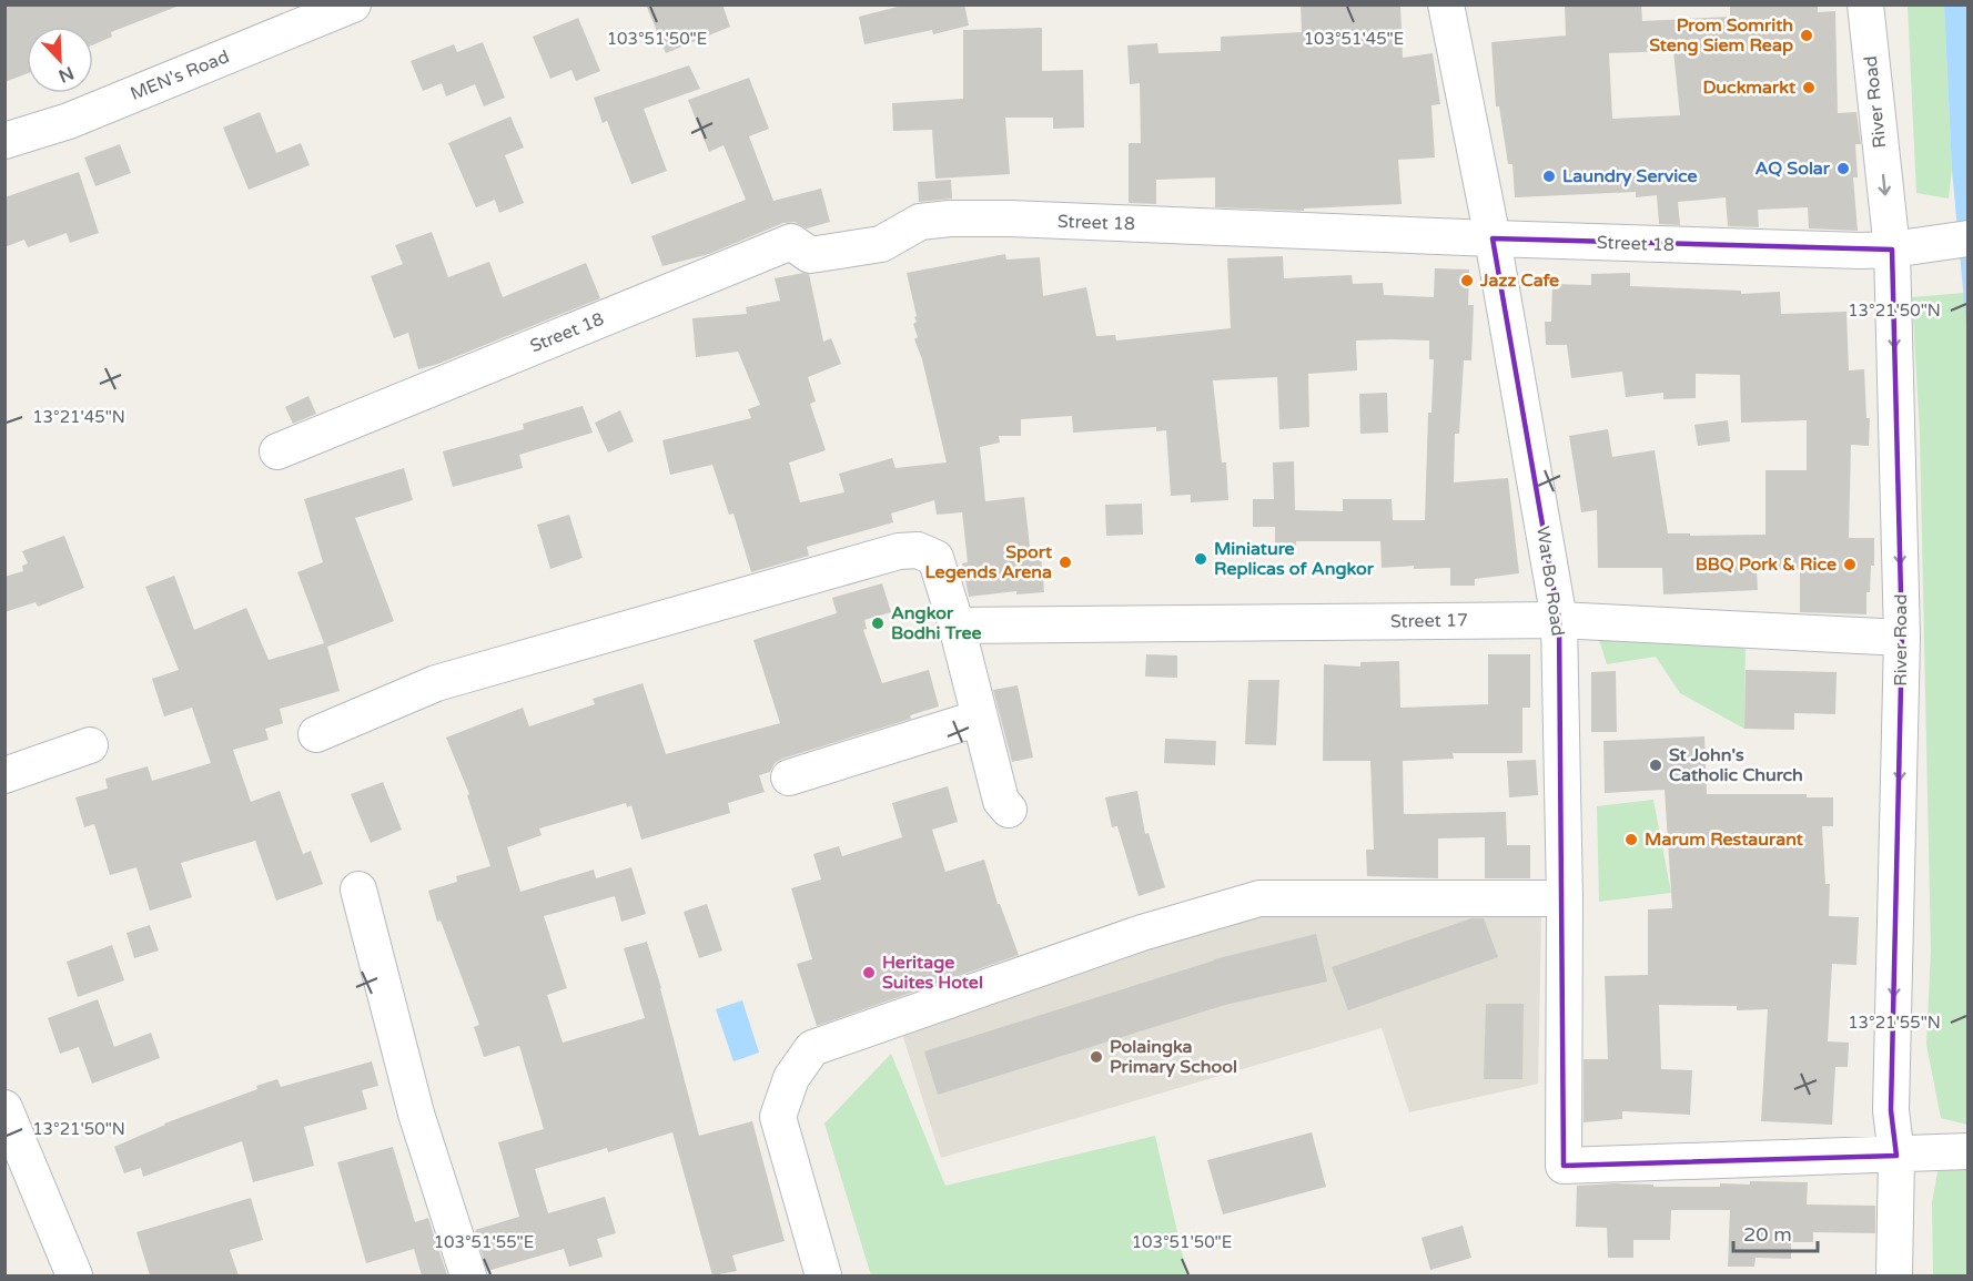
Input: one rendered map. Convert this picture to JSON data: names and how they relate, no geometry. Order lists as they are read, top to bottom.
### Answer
{
  "streets": {
    "street": [
      "MEN's Road",
      "River Road",
      "Street 18",
      "Wat Bo Road",
      "Street 17"
    ]
  },
  "crossings": [
    ["River Road", "Street 18"],
    ["River Road", "Wat Bo Road"],
    ["River Road", "Street 17"],
    ["Street 18", "Wat Bo Road"],
    ["Wat Bo Road", "Street 17"]
  ],
  "one_way": ["River Road"],
  "places": [
    "Prom Somrith Steng Siem Reap",
    "Duckmarkt",
    "AQ Solar",
    "Laundry Service",
    "Jazz Cafe",
    "Miniature Replicas of Angkor",
    "Sport Legends Arena",
    "BBQ Pork & Rice",
    "Angkor Bodhi Tree",
    "St John's Catholic Church",
    "Marum Restaurant",
    "Heritage Suites Hotel",
    "Polaingka Primary School"
  ],
  "scale_bar": "20 m",
  "north": "bottom right",
  "coordinates": [
    "103°51'50\"E",
    "103°51'45\"E",
    "13°21'50\"N",
    "13°21'45\"N",
    "13°21'55\"N",
    "103°51'55\"E"
  ]
}
